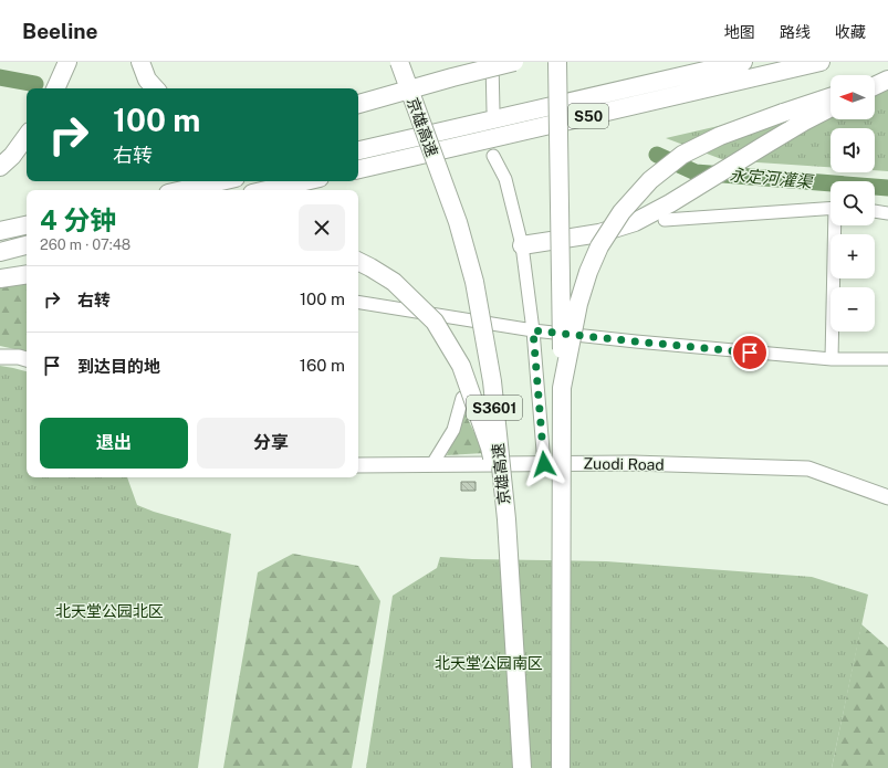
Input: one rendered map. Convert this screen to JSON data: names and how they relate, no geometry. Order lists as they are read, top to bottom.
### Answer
{
  "streets": {
    "highway": ["S50", "京雄高速", "S3601"],
    "main road": ["Zuodi Road"]
  },
  "water": ["永定河灌渠"],
  "parks": ["北天堂公园北区", "北天堂公园南区"],
  "north": "left",
  "page": {
    "header": "Beeline",
    "nav": ["地图", "路线", "收藏"],
    "map_buttons": ["+", "−"],
    "turn": ["100 m", "右转"],
    "heading": ["4 分钟", "260 m · 07:48"],
    "list": [
      {
        "name": "右转",
        "value": "100 m"
      },
      {
        "name": "到达目的地",
        "value": "160 m"
      }
    ],
    "buttons": ["退出", "分享"]
  }
}
